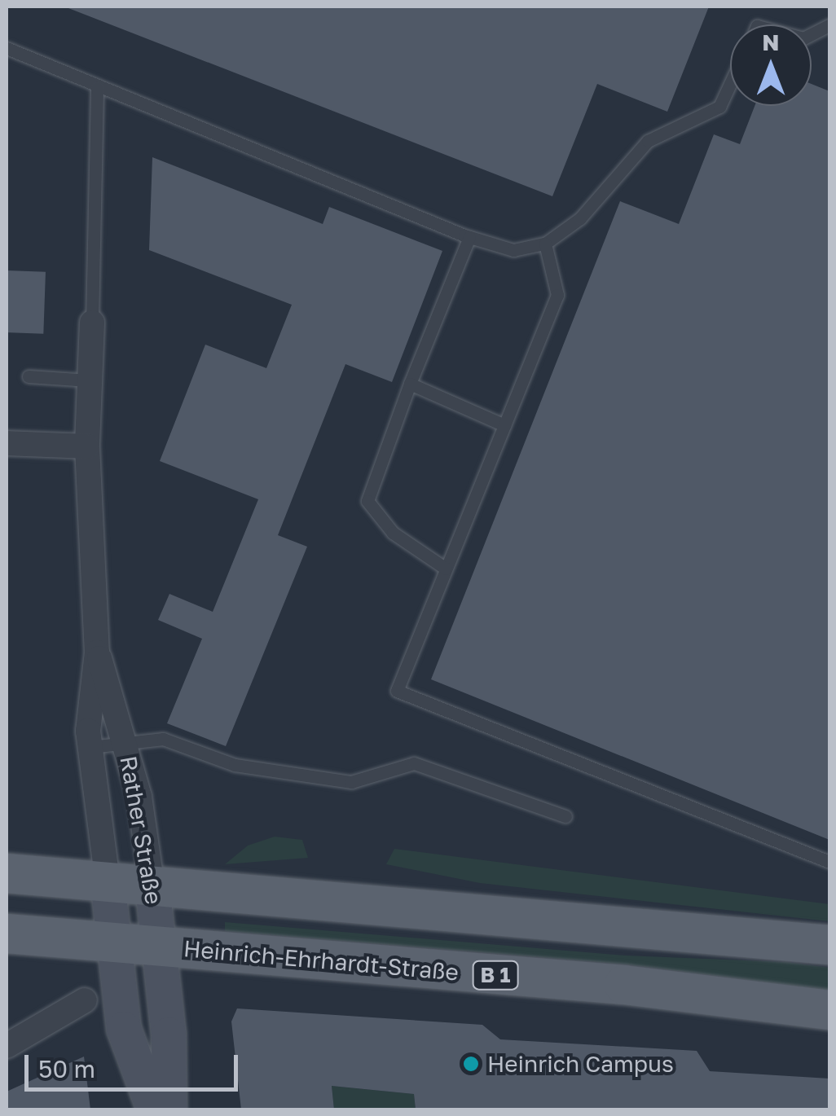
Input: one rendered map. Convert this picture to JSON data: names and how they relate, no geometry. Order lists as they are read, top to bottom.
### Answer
{
  "streets": {
    "main road": ["Heinrich-Ehrhardt-Straße", "B 1"],
    "street": ["Rather Straße"]
  },
  "crossings": [
    ["Rather Straße", "Heinrich-Ehrhardt-Straße"]
  ],
  "places": ["Heinrich Campus"],
  "scale_bar": "50 m",
  "north": "top"
}
